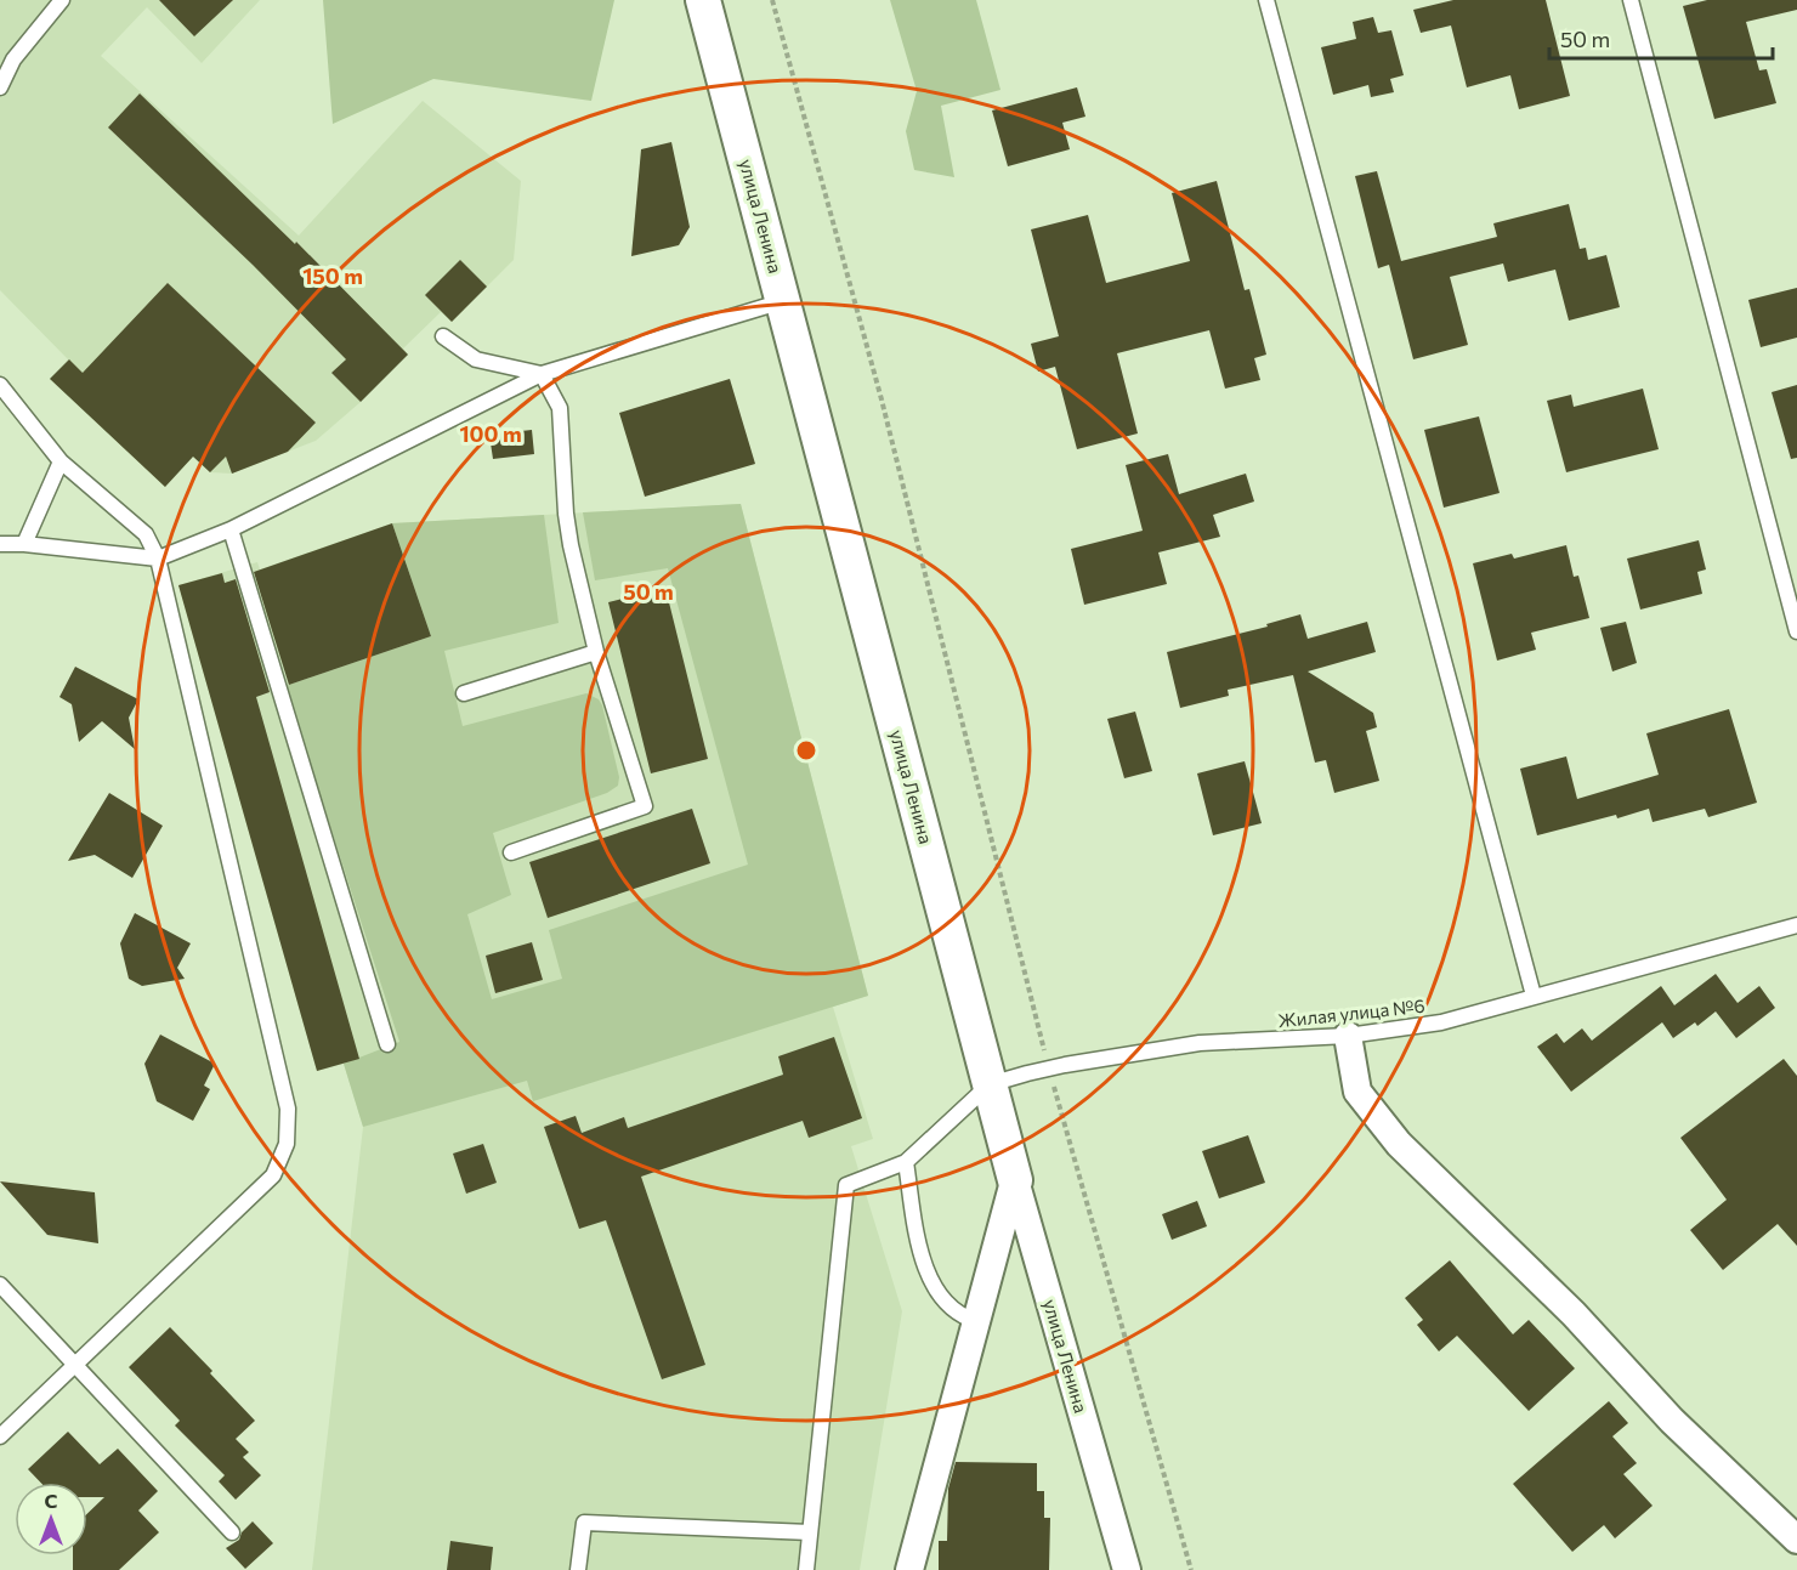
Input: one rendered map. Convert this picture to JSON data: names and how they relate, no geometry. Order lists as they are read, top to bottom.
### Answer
{
  "streets": {
    "street": ["улица Ленина"],
    "lane": ["Жилая улица №6"]
  },
  "crossings": [
    ["улица Ленина", "Жилая улица №6"]
  ],
  "scale_bar": "50 m",
  "north": "top",
  "rings": ["150 m", "100 m", "50 m"]
}
